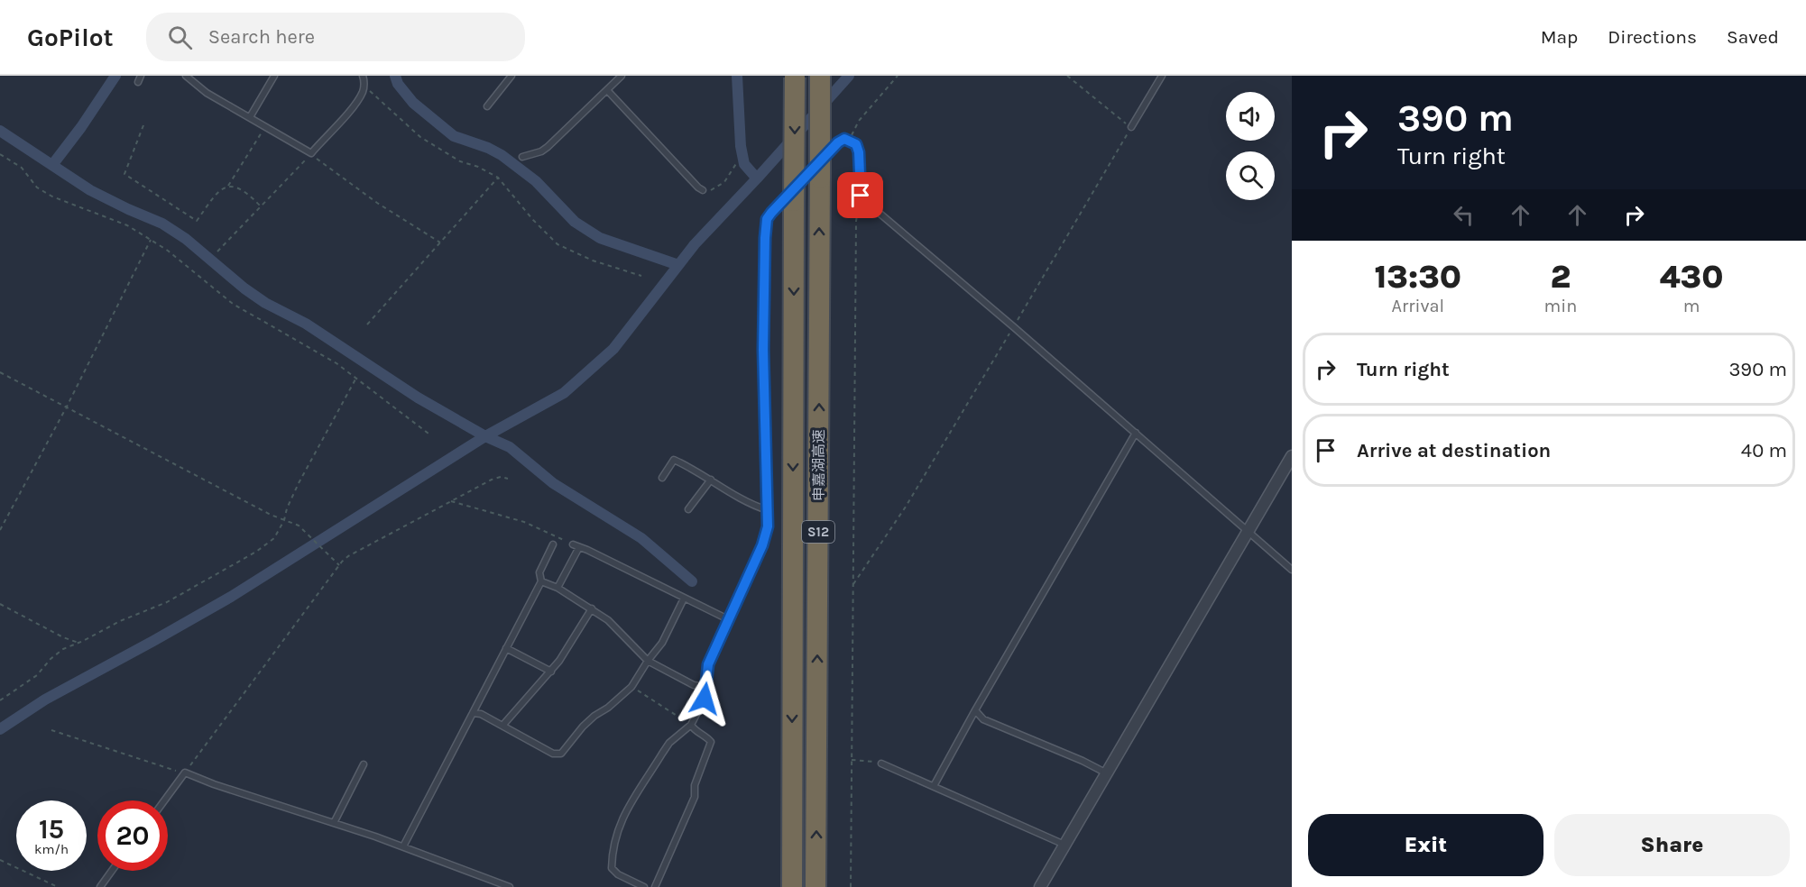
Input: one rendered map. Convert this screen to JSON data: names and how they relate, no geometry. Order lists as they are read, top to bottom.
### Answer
{
  "streets": {
    "highway": ["申嘉湖高速", "S12"]
  },
  "page": {
    "header": "GoPilot",
    "search": "Search here",
    "nav": ["Map", "Directions", "Saved"],
    "turn": ["390 m", "Turn right"],
    "eta": [
      "13:30",
      "Arrival",
      "2",
      "min",
      "430",
      "m"
    ],
    "list": [
      {
        "name": "Turn right",
        "value": "390 m"
      },
      {
        "name": "Arrive at destination",
        "value": "40 m"
      }
    ],
    "speed": "15 km/h",
    "limit": "20",
    "buttons": ["Exit", "Share"]
  }
}
